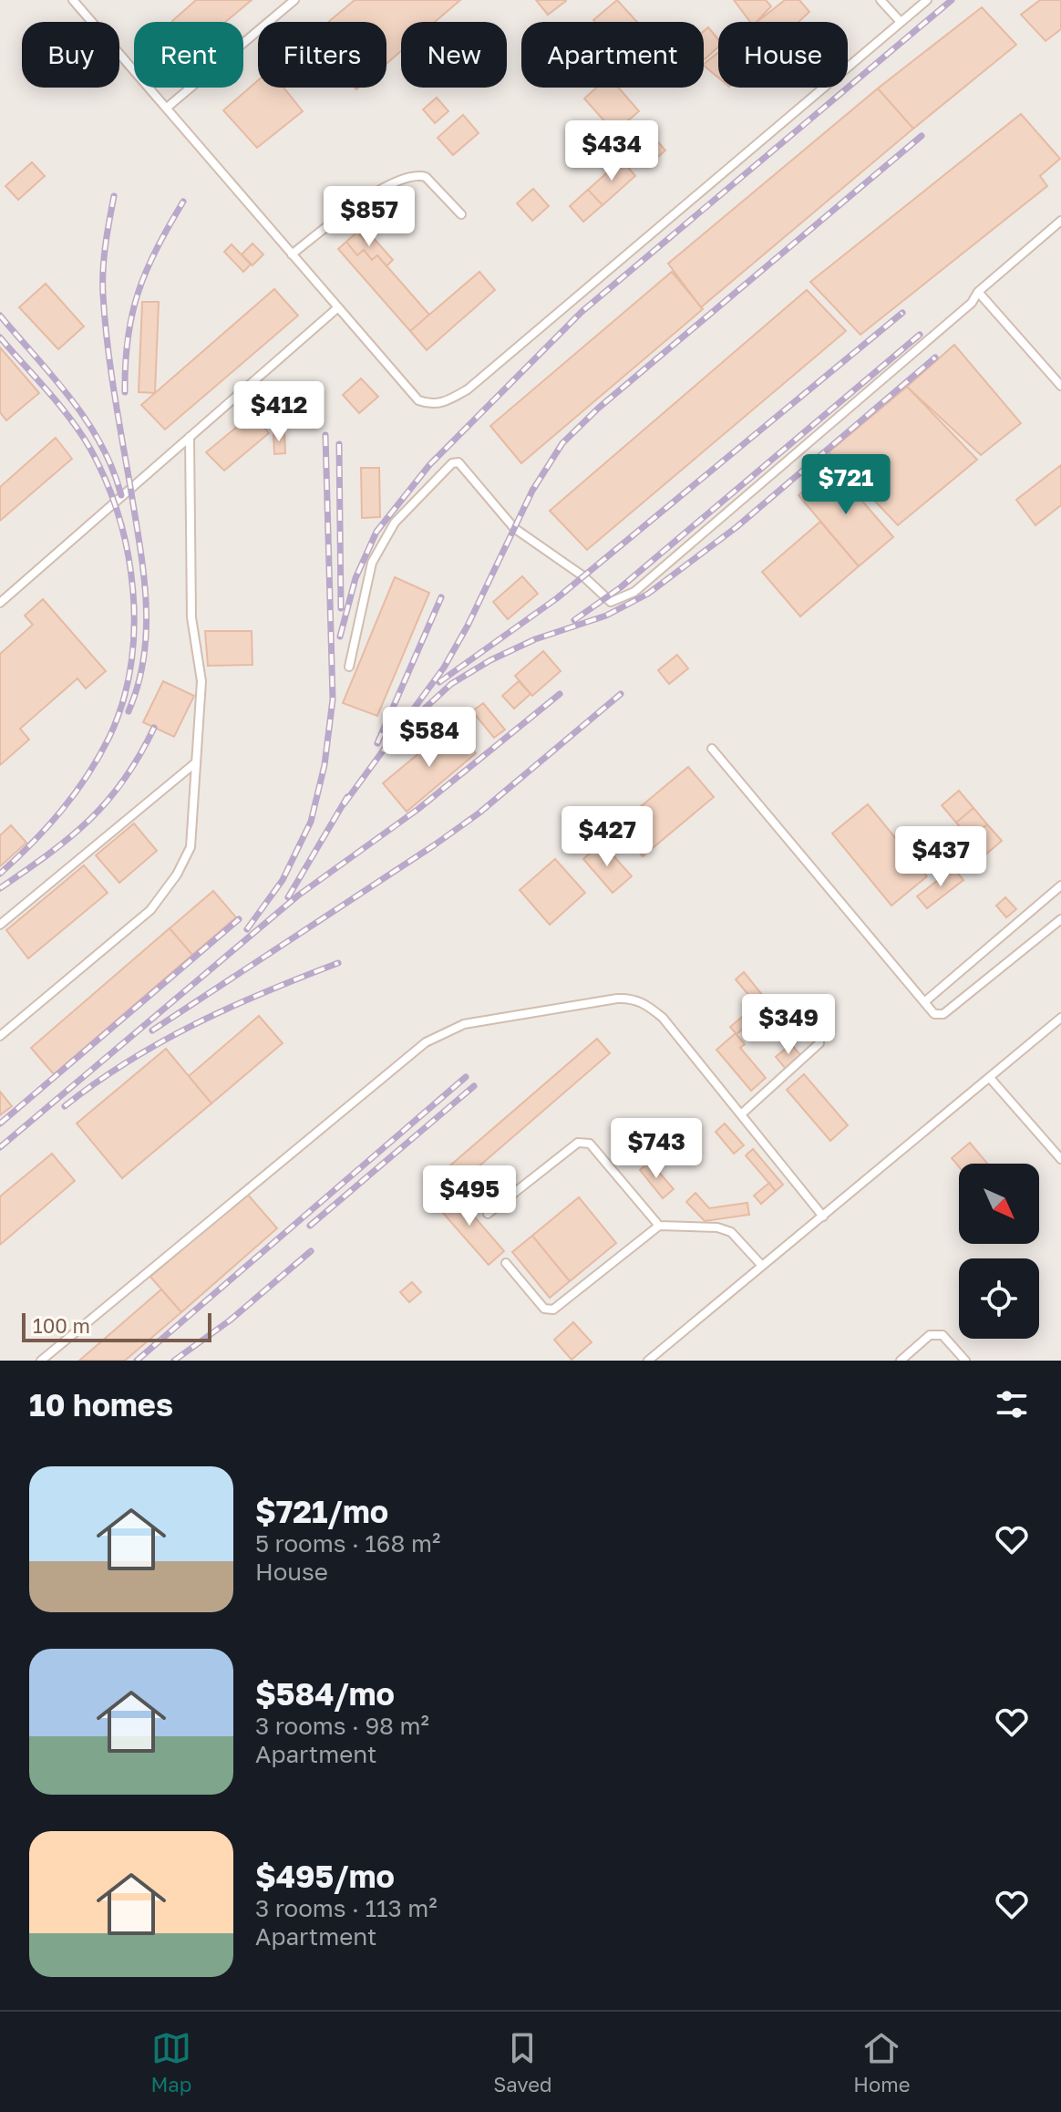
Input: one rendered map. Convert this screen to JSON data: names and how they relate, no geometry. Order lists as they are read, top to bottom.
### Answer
{
  "scale_bar": "100 m",
  "north": "bottom right",
  "page": {
    "chip": [
      "Buy",
      "Rent",
      "Filters",
      "New",
      "Apartment",
      "House"
    ],
    "price": [
      "$434",
      "$857",
      "$412",
      "$721",
      "$584",
      "$427",
      "$437",
      "$349",
      "$743",
      "$495"
    ],
    "scale": "100 m",
    "heading": "10 homes",
    "list": [
      {
        "name": "$721/mo",
        "note": "5 rooms · 168 m² · House"
      },
      {
        "name": "$584/mo",
        "note": "3 rooms · 98 m² · Apartment"
      },
      {
        "name": "$495/mo",
        "note": "3 rooms · 113 m² · Apartment"
      }
    ],
    "tabs": ["Map", "Saved", "Home"]
  }
}
